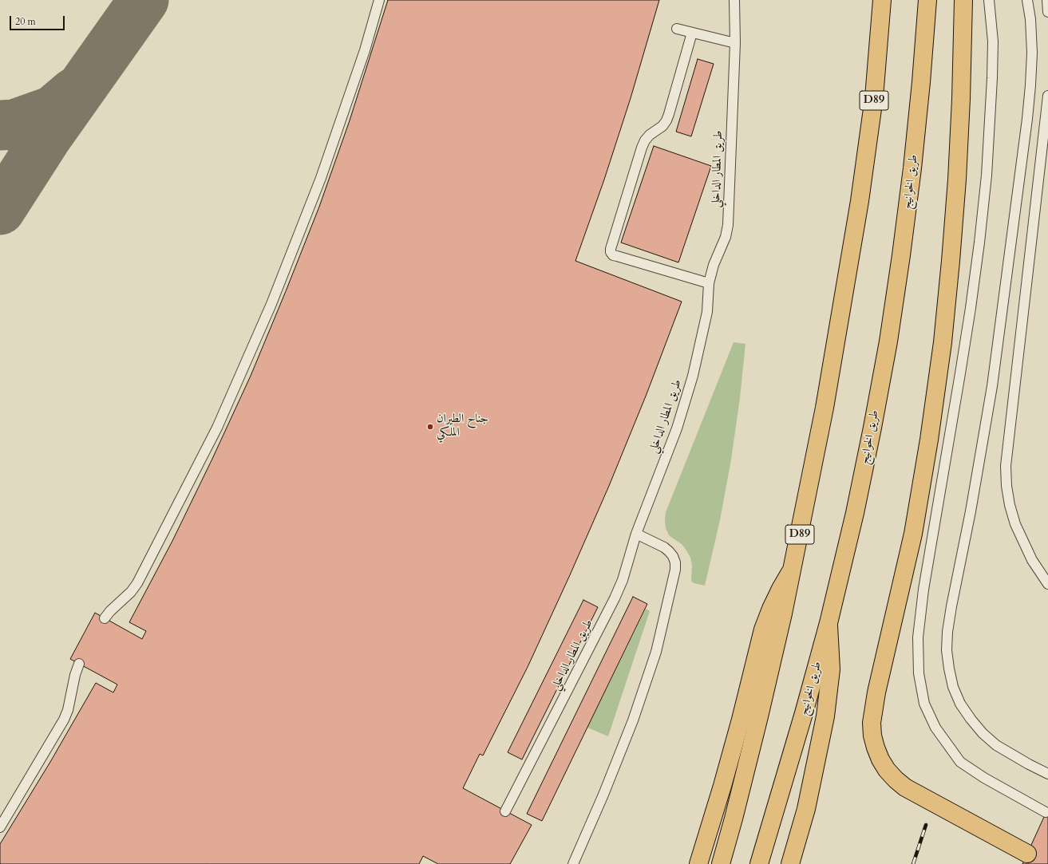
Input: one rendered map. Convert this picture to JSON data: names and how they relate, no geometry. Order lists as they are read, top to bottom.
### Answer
{
  "streets": {
    "main road": ["D89", "طريق الخوانيج"],
    "lane": ["طريق المطار الداخلي"]
  },
  "places": ["جناح الطيران الملكي"],
  "scale_bar": "20 m"
}
